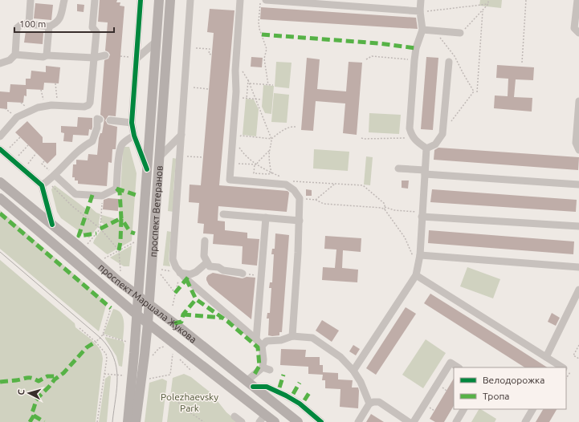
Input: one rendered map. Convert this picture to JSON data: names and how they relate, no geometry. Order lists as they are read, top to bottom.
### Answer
{
  "streets": {
    "main road": ["проспект Ветеранов", "проспект Маршала Жукова"]
  },
  "crossings": [
    ["проспект Ветеранов", "проспект Маршала Жукова"]
  ],
  "parks": ["Polezhaevsky Park"],
  "legend": ["Велодорожка", "Тропа"],
  "scale_bar": "100 m",
  "north": "left"
}
